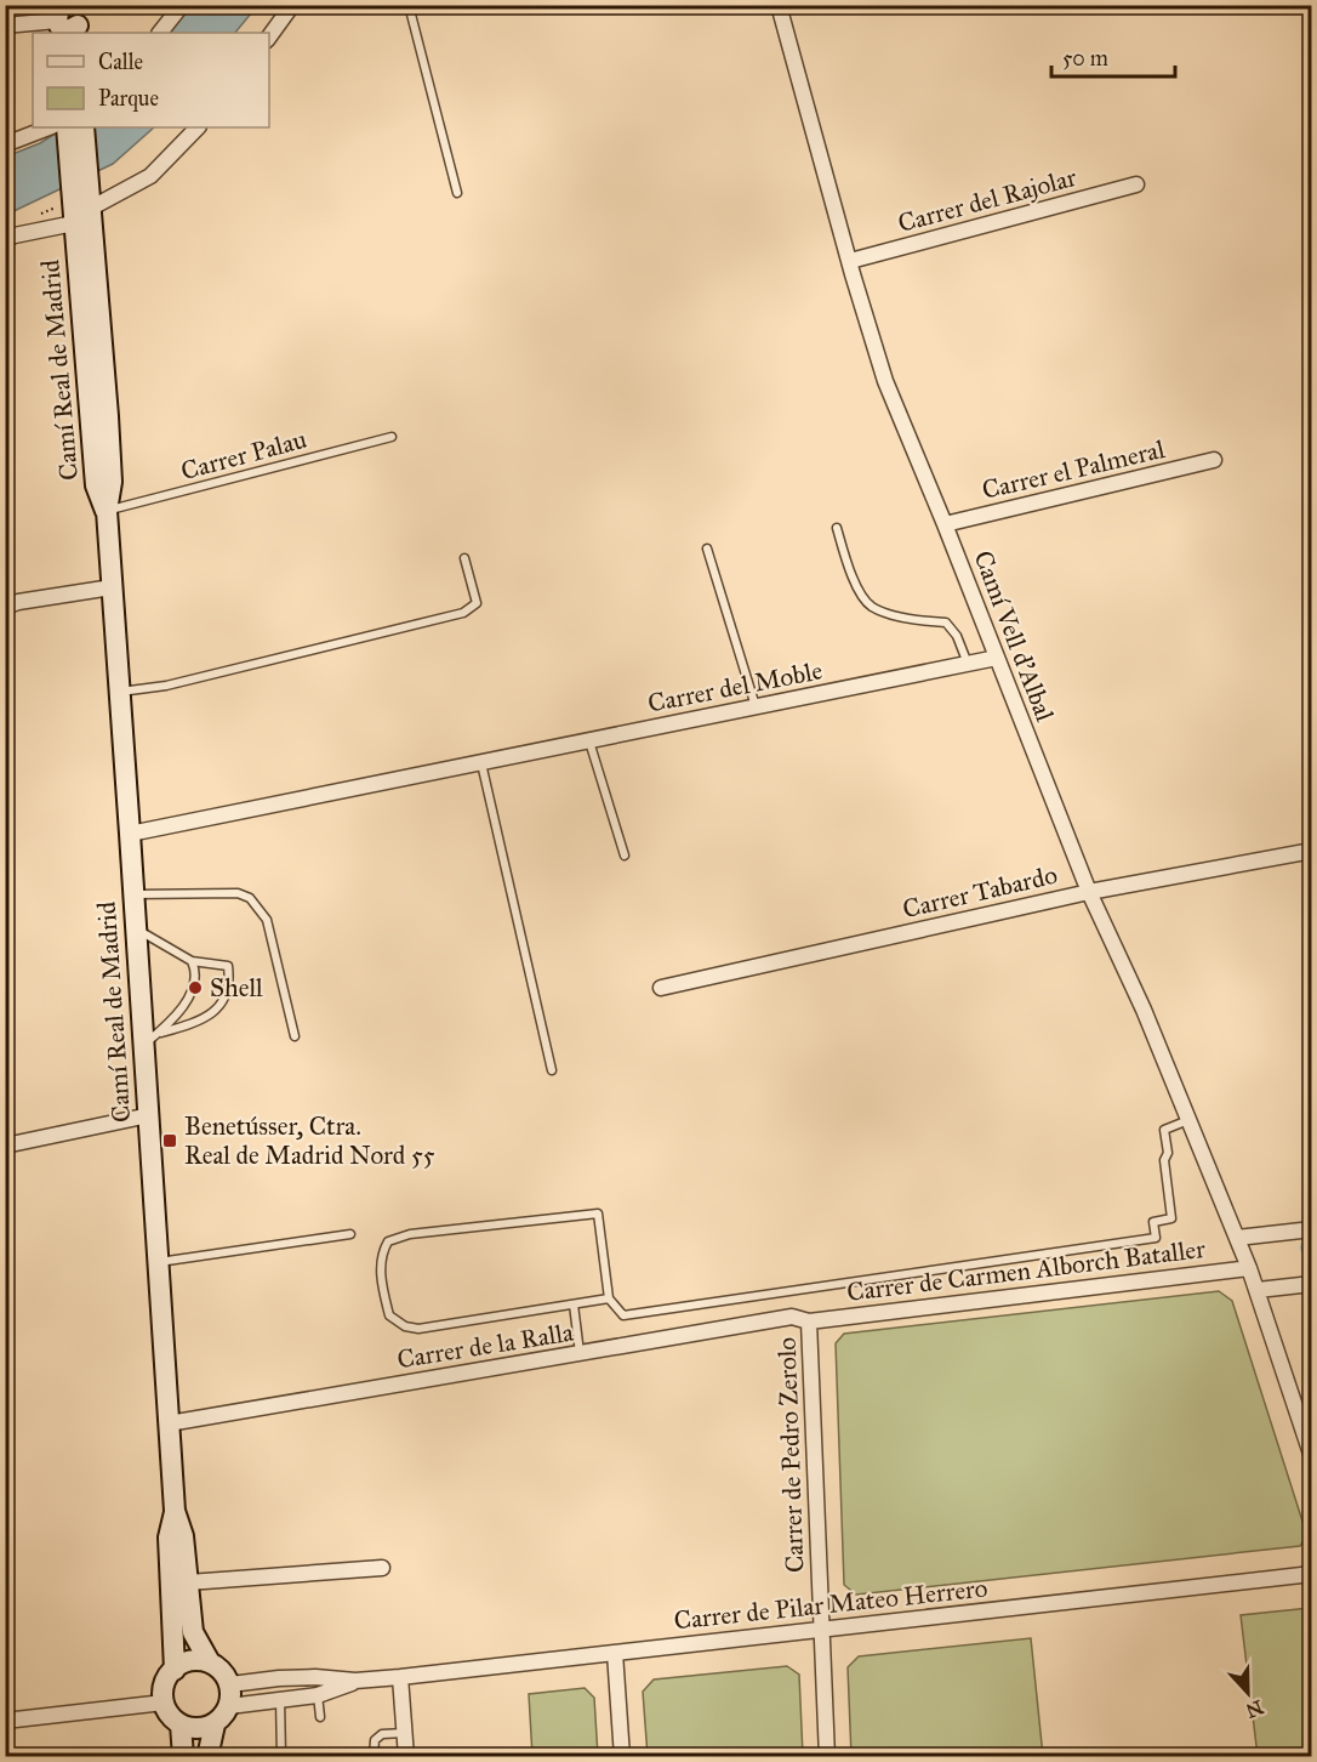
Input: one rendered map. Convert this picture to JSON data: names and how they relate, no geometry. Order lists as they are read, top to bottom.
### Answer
{
  "streets": {
    "street": [
      "Carrer del Rajolar",
      "Camí Real de Madrid",
      "Carrer el Palmeral",
      "Camí Vell d'Albal",
      "Carrer del Moble",
      "Carrer Tabardo",
      "Carrer de Carmen Alborch Bataller",
      "Carrer de la Ralla",
      "Carrer de Pedro Zerolo",
      "Carrer de Pilar Mateo Herrero"
    ],
    "lane": ["Carrer Palau"]
  },
  "crossings": [
    ["Carrer del Rajolar", "Camí Vell d'Albal"],
    ["Camí Real de Madrid", "Carrer Palau"],
    ["Camí Real de Madrid", "Carrer del Moble"],
    ["Camí Real de Madrid", "Carrer de la Ralla"],
    ["Camí Real de Madrid", "Carrer de Pilar Mateo Herrero"],
    ["Carrer el Palmeral", "Camí Vell d'Albal"],
    ["Camí Vell d'Albal", "Carrer del Moble"],
    ["Camí Vell d'Albal", "Carrer Tabardo"],
    ["Camí Vell d'Albal", "Carrer de Carmen Alborch Bataller"],
    ["Carrer de Carmen Alborch Bataller", "Carrer de la Ralla"],
    ["Carrer de Carmen Alborch Bataller", "Carrer de Pedro Zerolo"],
    ["Carrer de la Ralla", "Carrer de Pedro Zerolo"],
    ["Carrer de Pedro Zerolo", "Carrer de Pilar Mateo Herrero"]
  ],
  "places": {
    "other": ["Shell"],
    "transit": ["Benetússer, Ctra. Real de Madrid Nord 55"]
  },
  "legend": ["Calle", "Parque"],
  "scale_bar": "50 m",
  "north": "bottom"
}
